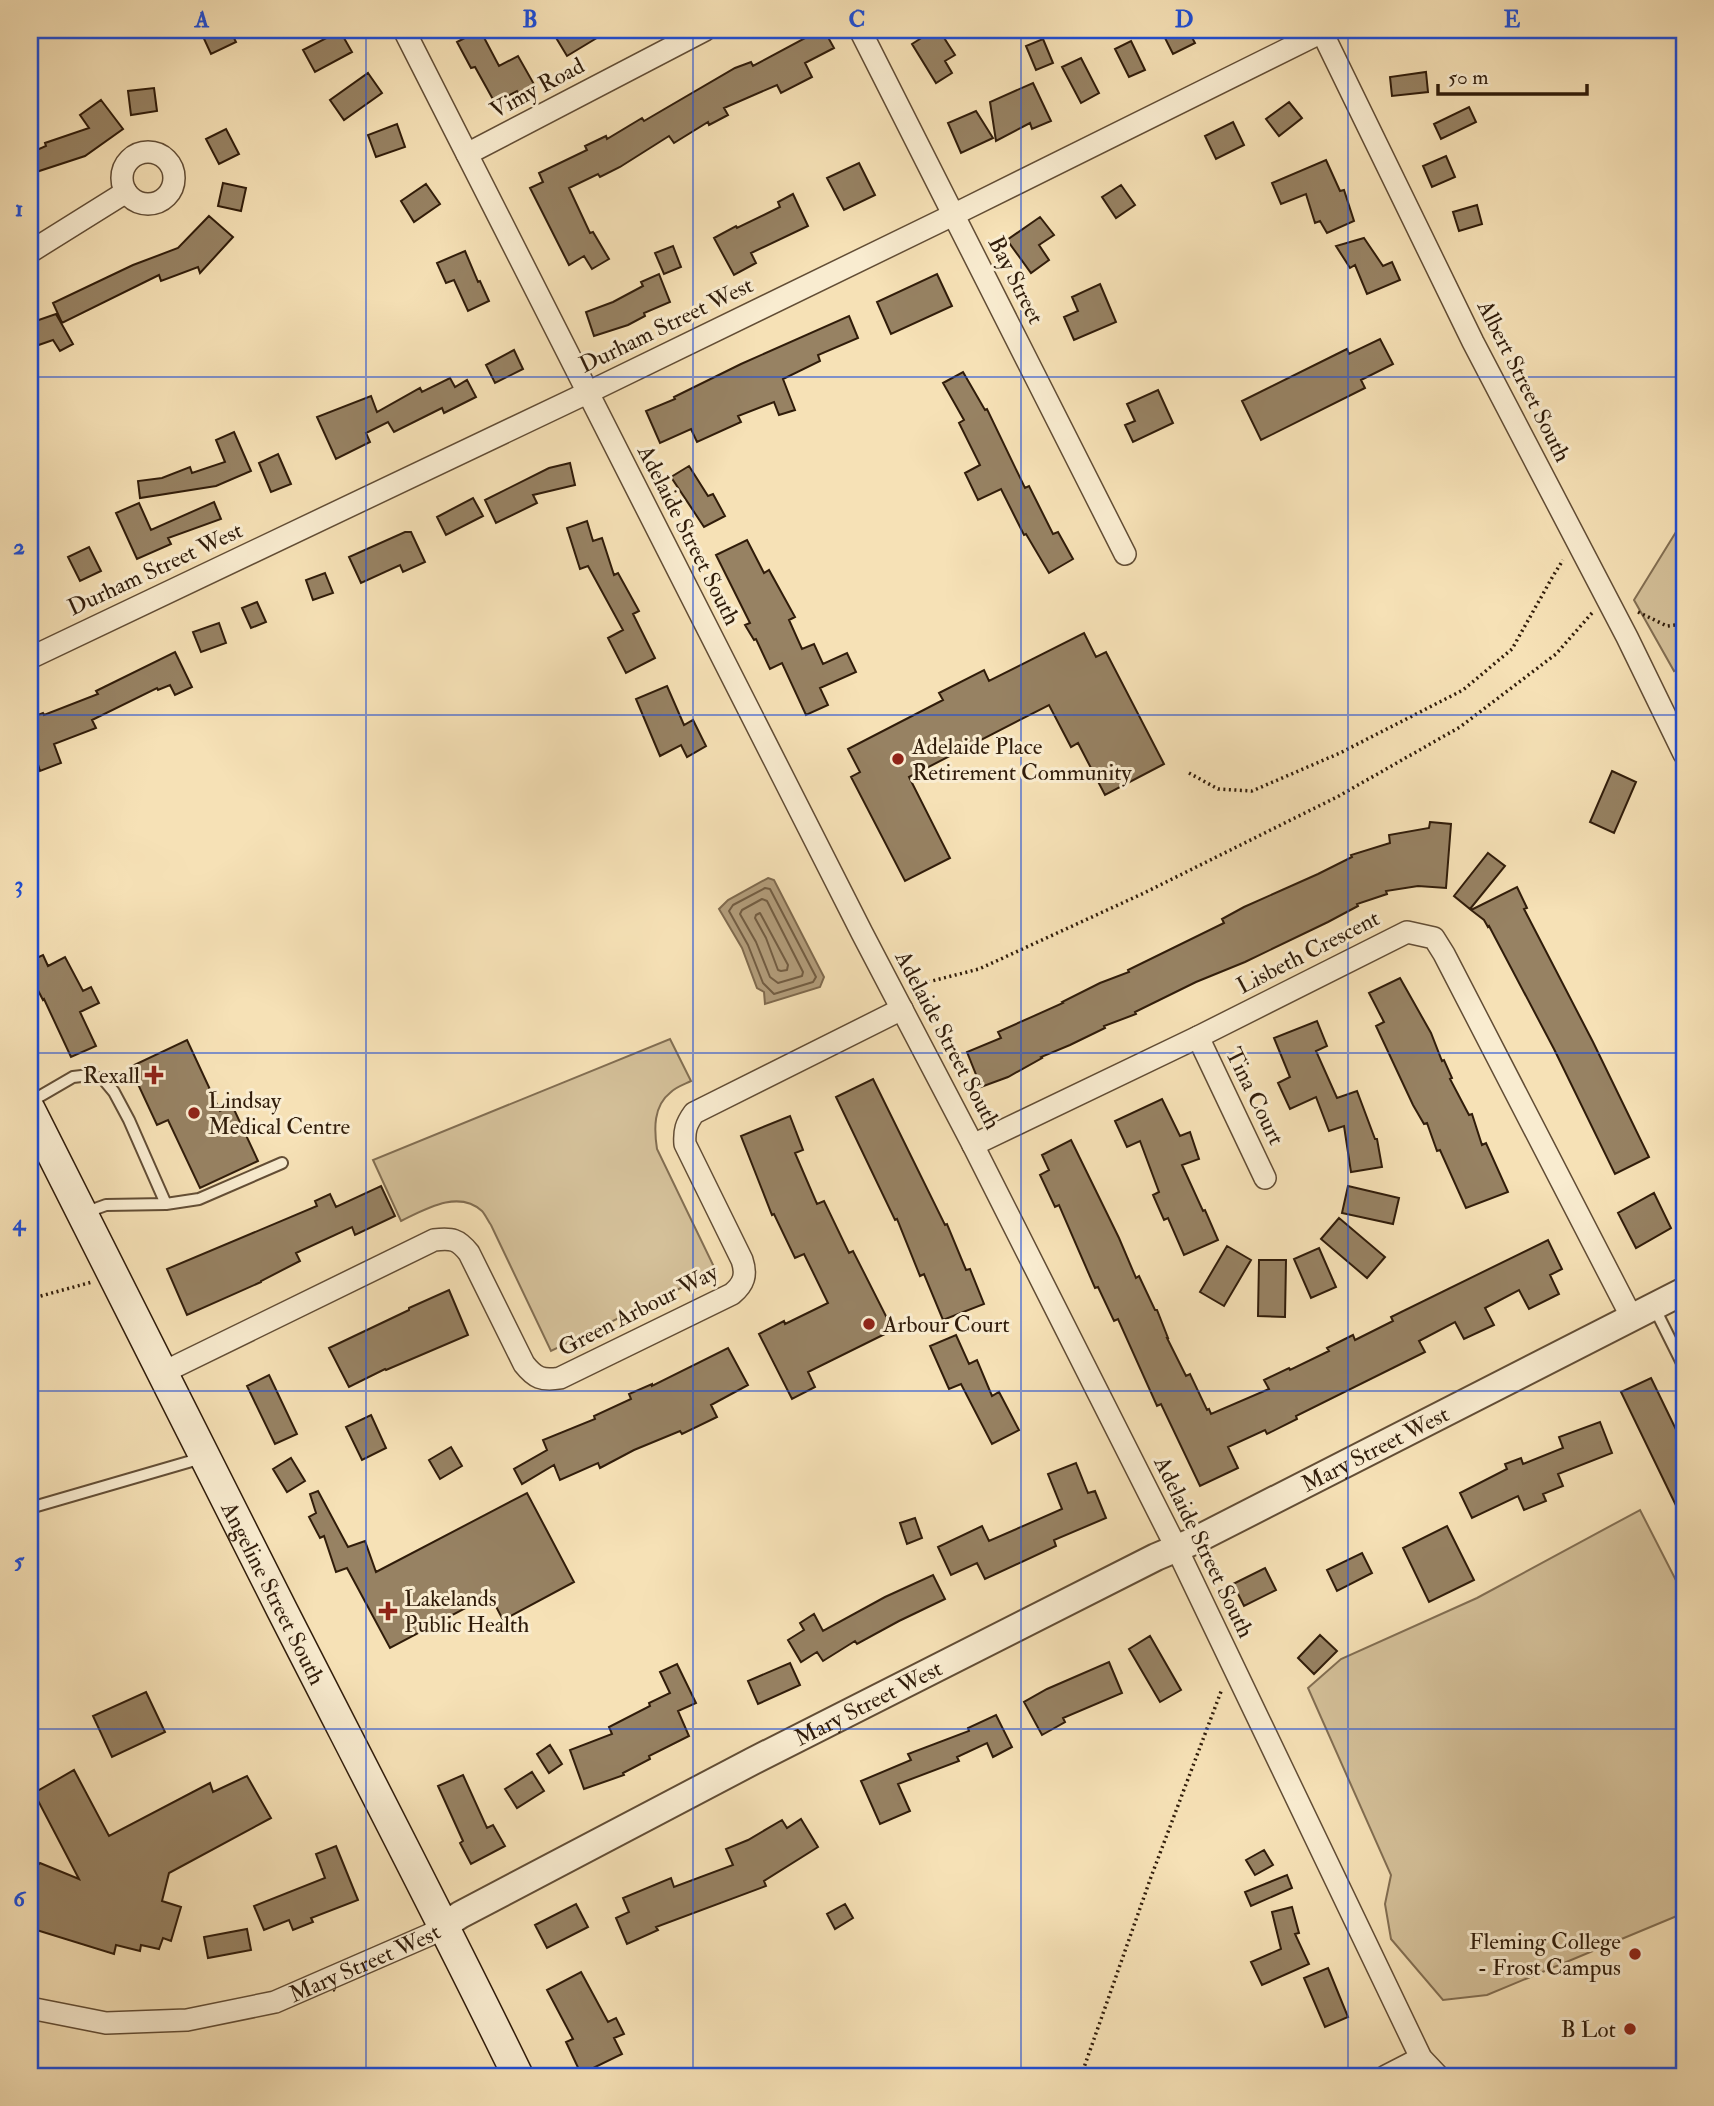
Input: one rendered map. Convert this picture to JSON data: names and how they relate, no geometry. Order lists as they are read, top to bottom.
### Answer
{
  "streets": {
    "main road": ["Angeline Street South"],
    "street": [
      "Vimy Road",
      "Bay Street",
      "Durham Street West",
      "Albert Street South",
      "Adelaide Street South",
      "Lisbeth Crescent",
      "Tina Court",
      "Green Arbour Way",
      "Mary Street West"
    ]
  },
  "crossings": [
    ["Vimy Road", "Adelaide Street South"],
    ["Bay Street", "Durham Street West"],
    ["Durham Street West", "Albert Street South"],
    ["Durham Street West", "Adelaide Street South"],
    ["Adelaide Street South", "Lisbeth Crescent"],
    ["Adelaide Street South", "Green Arbour Way"],
    ["Adelaide Street South", "Mary Street West"],
    ["Lisbeth Crescent", "Tina Court"],
    ["Lisbeth Crescent", "Mary Street West"],
    ["Green Arbour Way", "Angeline Street South"],
    ["Mary Street West", "Angeline Street South"]
  ],
  "places": {
    "other": [
      "Adelaide Place Retirement Community",
      "Lindsay Medical Centre",
      "Arbour Court",
      "Fleming College - Frost Campus",
      "B Lot"
    ],
    "health": ["Rexall", "Lakelands Public Health"]
  },
  "scale_bar": "50 m",
  "grid": {
    "columns": [
      "A",
      "B",
      "C",
      "D",
      "E"
    ],
    "rows": [
      "1",
      "2",
      "3",
      "4",
      "5",
      "6"
    ]
  }
}
